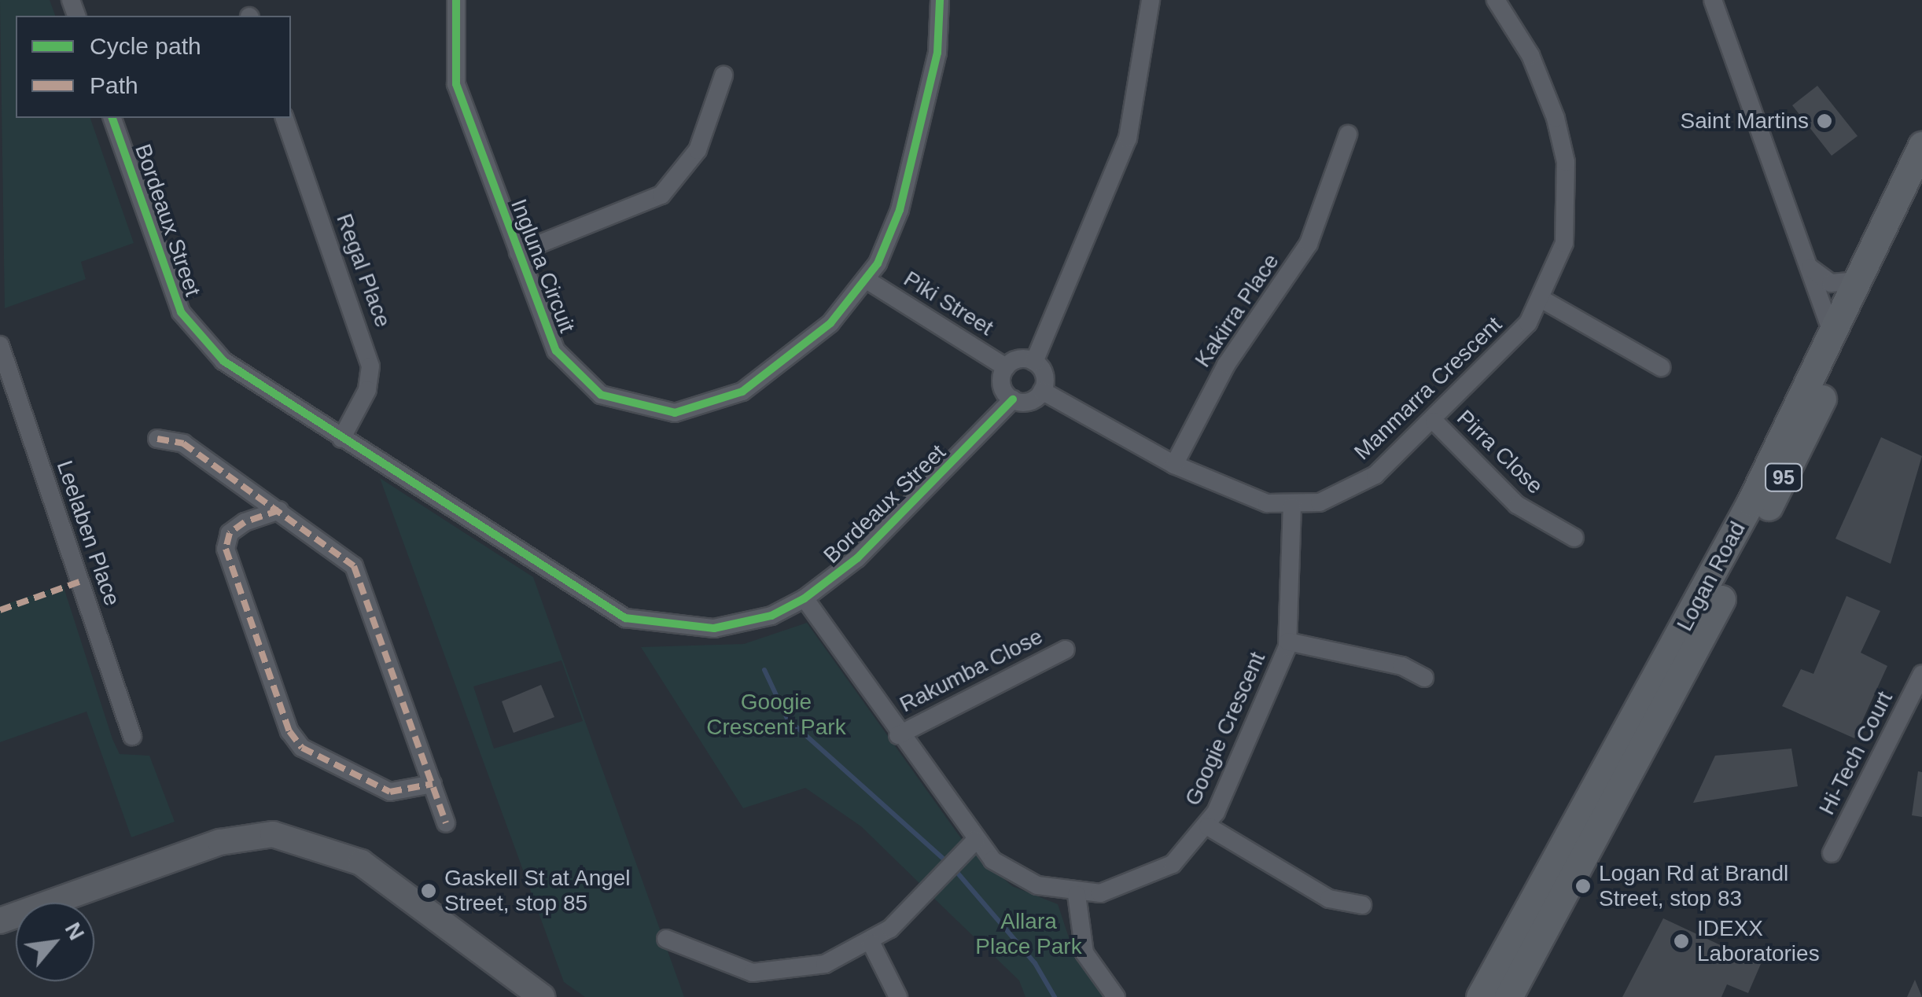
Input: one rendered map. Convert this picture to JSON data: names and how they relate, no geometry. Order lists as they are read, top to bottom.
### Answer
{
  "streets": {
    "main road": ["95", "Logan Road"],
    "street": [
      "Bordeaux Street",
      "Ingluna Circuit",
      "Regal Place",
      "Piki Street",
      "Kakirra Place",
      "Manmarra Crescent",
      "Pirra Close",
      "Leelaben Place",
      "Rakumba Close",
      "Googie Crescent",
      "Hi-Tech Court"
    ]
  },
  "crossings": [
    ["Bordeaux Street", "Regal Place"],
    ["Bordeaux Street", "Piki Street"],
    ["Ingluna Circuit", "Piki Street"],
    ["Manmarra Crescent", "Pirra Close"],
    ["Manmarra Crescent", "Googie Crescent"]
  ],
  "parks": ["Googie Crescent Park", "Allara Place Park"],
  "places": [
    "Saint Martins",
    "Logan Rd at Brandl Street, stop 83",
    "Gaskell St at Angel Street, stop 85",
    "IDEXX Laboratories"
  ],
  "legend": ["Cycle path", "Path"],
  "north": "top right"
}
